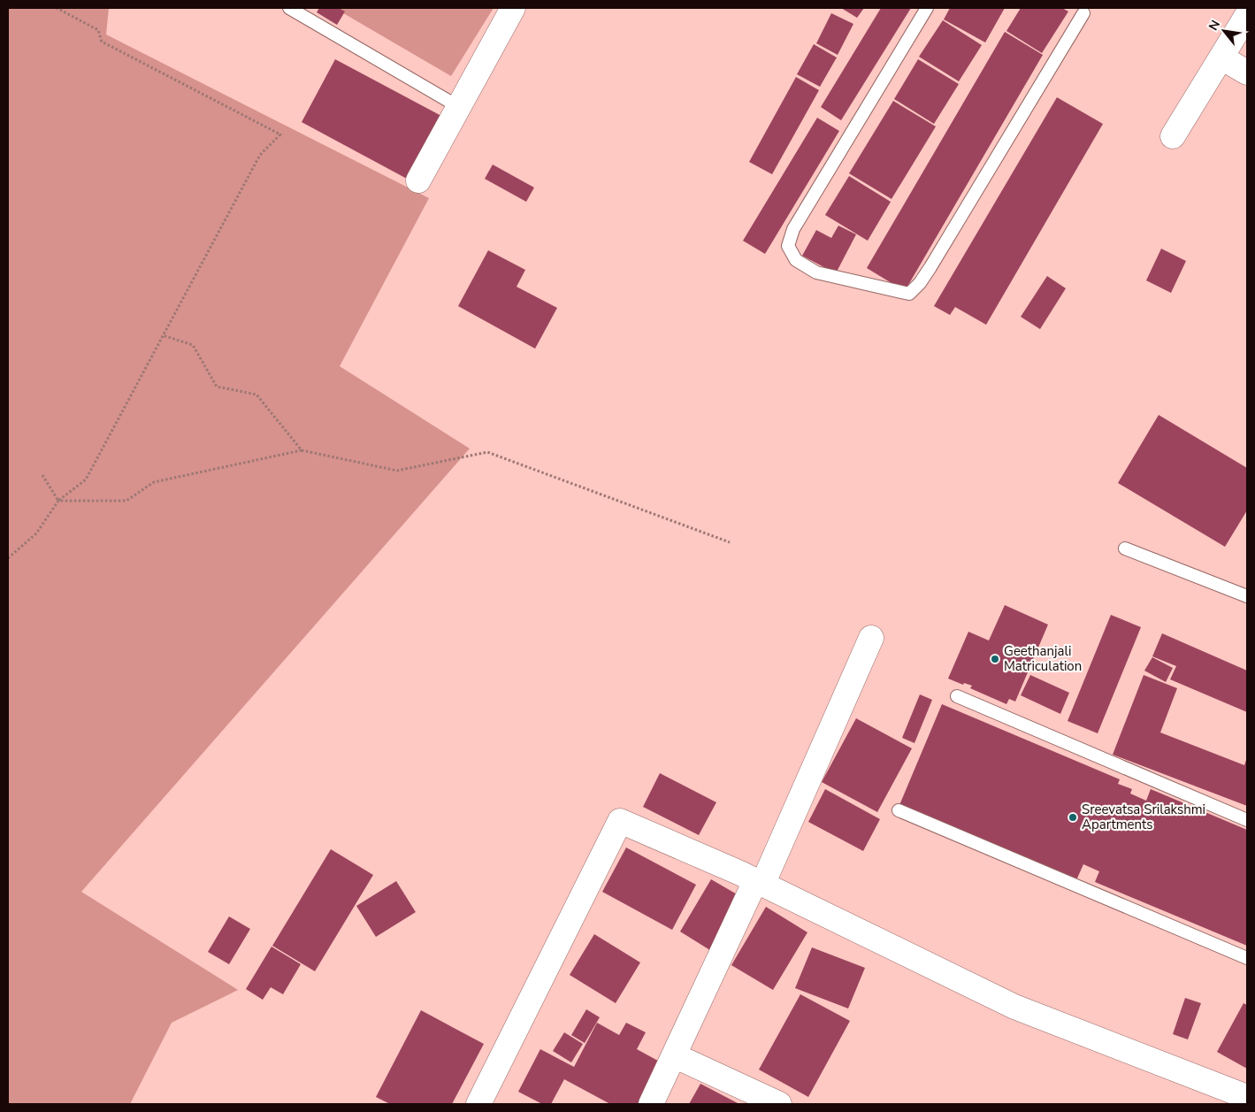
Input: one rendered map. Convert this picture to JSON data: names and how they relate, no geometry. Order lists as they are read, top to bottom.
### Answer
{
  "places": ["Geethanjali Matriculation", "Sreevatsa Srilakshmi Apartments"],
  "north": "top left"
}
